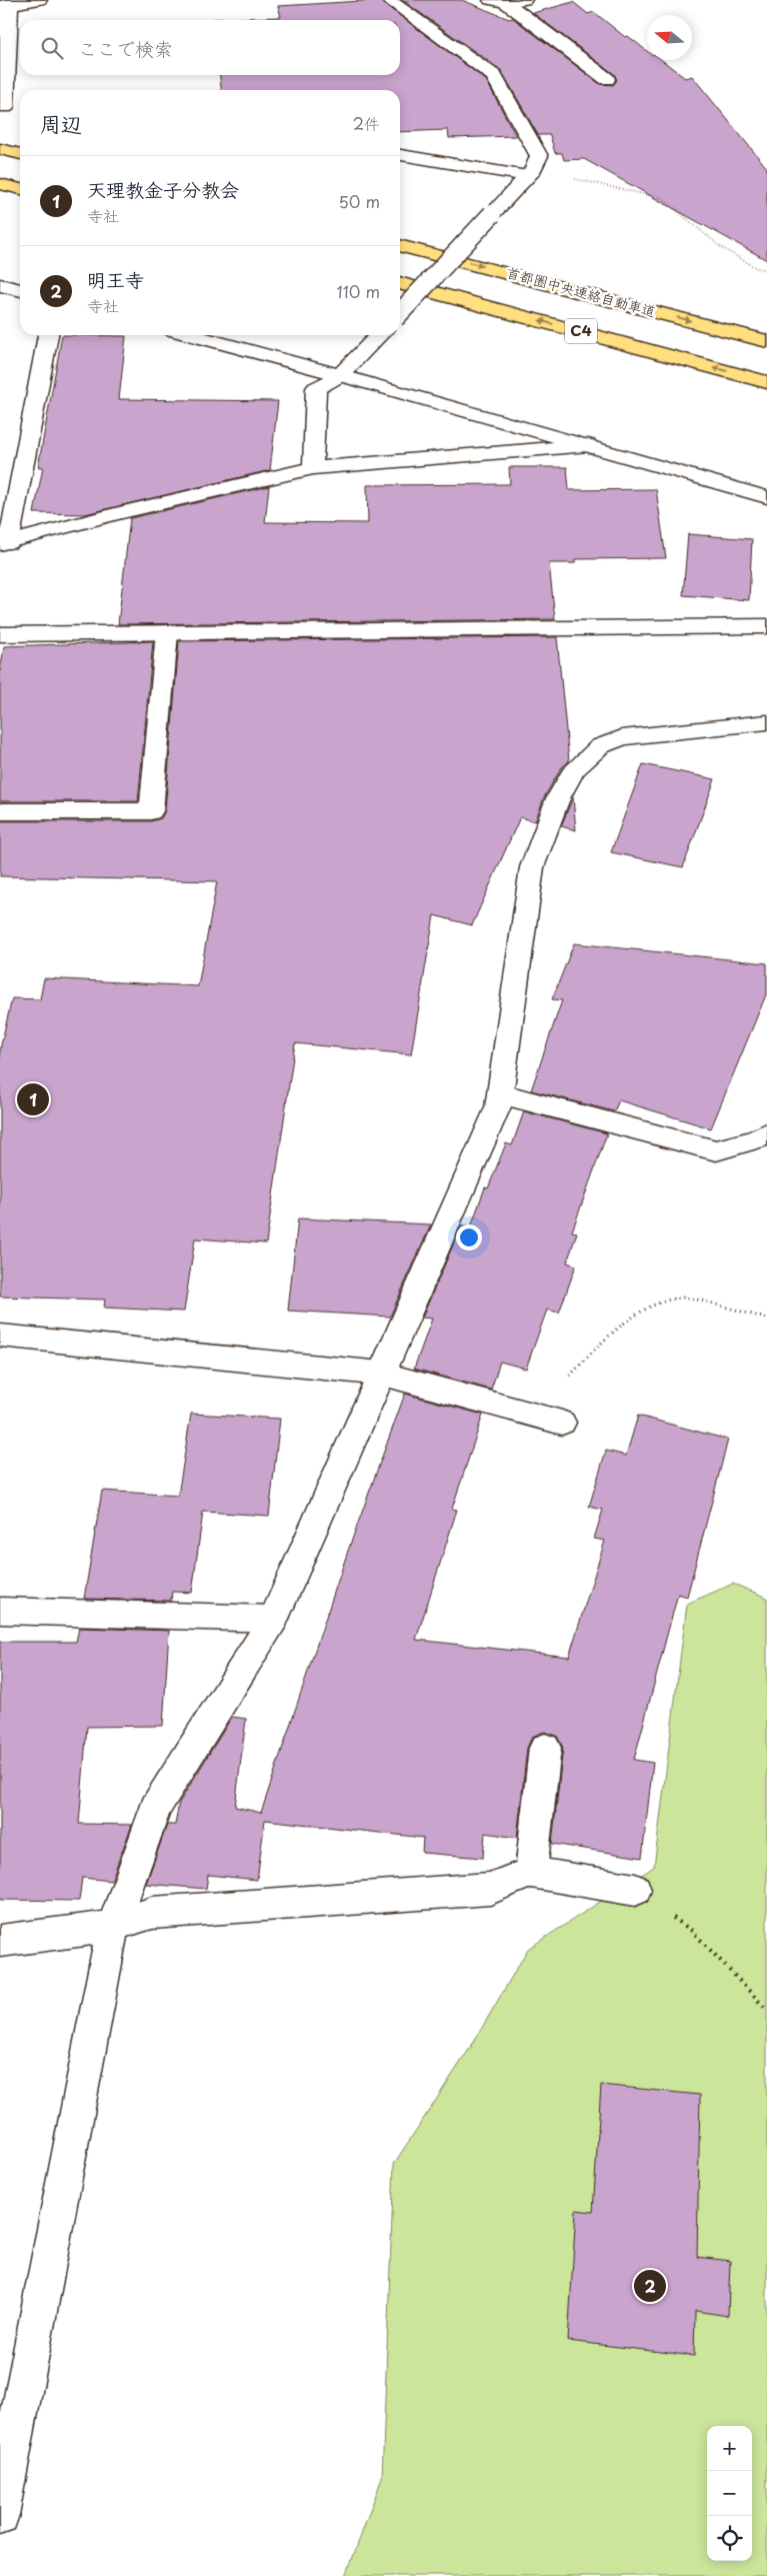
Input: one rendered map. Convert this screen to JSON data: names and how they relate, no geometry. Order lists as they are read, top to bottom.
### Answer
{
  "streets": {
    "highway": ["首都圏中央連絡自動車道", "C4"]
  },
  "north": "left",
  "page": {
    "search": "ここで検索",
    "heading": ["周辺", "2件"],
    "list": [
      {
        "mark": "1",
        "name": "天理教金子分教会",
        "note": "寺社",
        "value": "50 m"
      },
      {
        "mark": "2",
        "name": "明王寺",
        "note": "寺社",
        "value": "110 m"
      }
    ],
    "pins": ["1", "2"],
    "map_buttons": ["+", "−"]
  }
}
